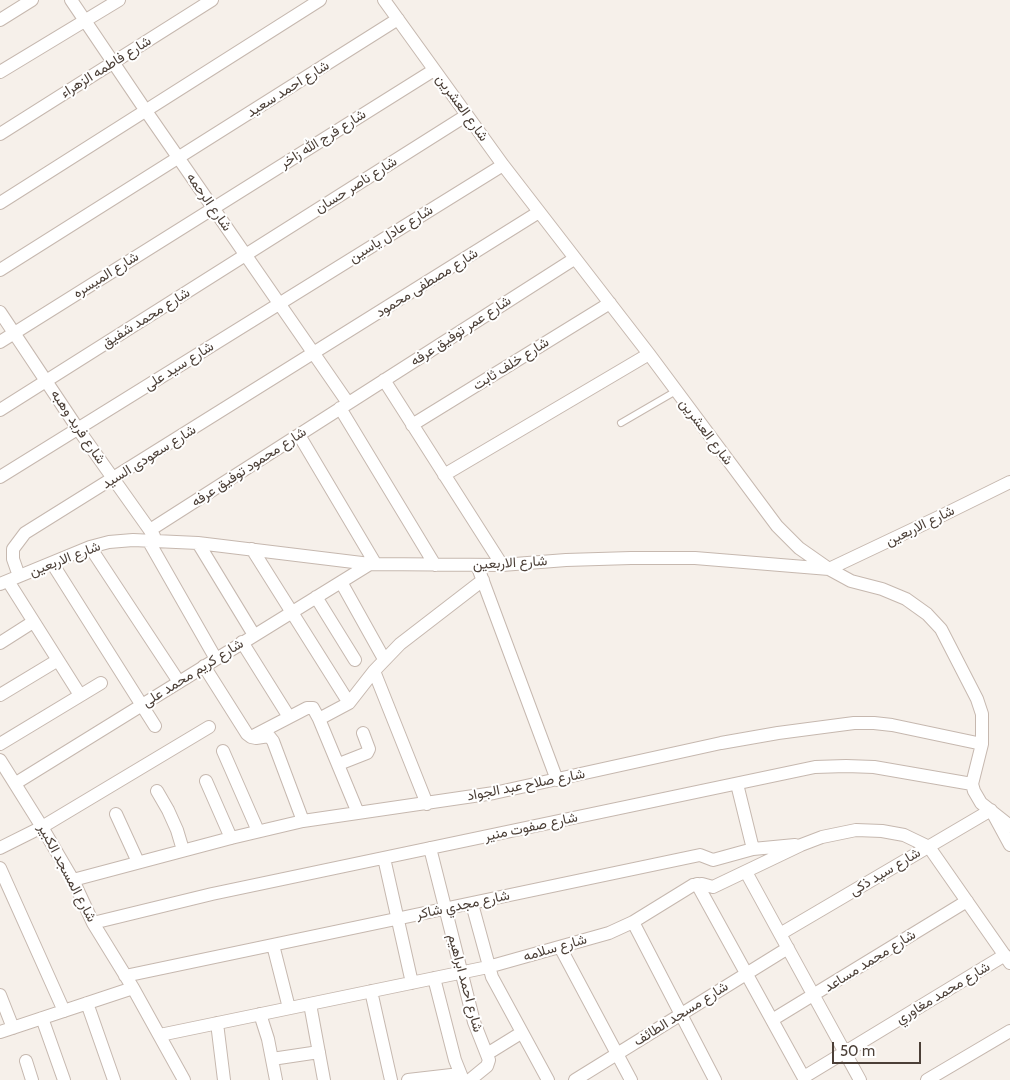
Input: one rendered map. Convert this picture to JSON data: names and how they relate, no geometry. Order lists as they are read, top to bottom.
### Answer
{
  "streets": {
    "street": [
      "شارع فاطمه الزهراء",
      "شارع احمد سعيد",
      "شارع العشرين",
      "شارع فرج الله زاخر",
      "شارع ناصر حسان",
      "شارع الرحمه",
      "شارع عادل ياسين",
      "شارع الميسره",
      "شارع مصطفى محمود",
      "شارع محمد شفيق",
      "شارع عمر توفيق عرفه",
      "شارع خلف ثابت",
      "شارع سيد على",
      "شارع فريد وهبه",
      "شارع سعودى السيد",
      "شارع محمود توفيق عرفه",
      "شارع الاربعين",
      "شارع كريم محمد على",
      "شارع صلاح عبد الجواد",
      "شارع صفوت منير",
      "شارع سيد ذكى",
      "شارع المسجد الكبير",
      "شارع مجدي شاكر",
      "شارع سلامه",
      "شارع محمد مساعد",
      "شارع احمد ابراهيم",
      "شارع محمد مغاوري",
      "شارع مسجد الطائف"
    ]
  },
  "crossings": [
    ["شارع فاطمه الزهراء", "شارع الرحمه"],
    ["شارع احمد سعيد", "شارع العشرين"],
    ["شارع احمد سعيد", "شارع الرحمه"],
    ["شارع العشرين", "شارع فرج الله زاخر"],
    ["شارع العشرين", "شارع ناصر حسان"],
    ["شارع العشرين", "شارع عادل ياسين"],
    ["شارع العشرين", "شارع مصطفى محمود"],
    ["شارع العشرين", "شارع عمر توفيق عرفه"],
    ["شارع العشرين", "شارع خلف ثابت"],
    ["شارع العشرين", "شارع الاربعين"],
    ["شارع العشرين", "شارع صلاح عبد الجواد"],
    ["شارع العشرين", "شارع صفوت منير"],
    ["شارع فرج الله زاخر", "شارع الرحمه"],
    ["شارع فرج الله زاخر", "شارع الميسره"],
    ["شارع ناصر حسان", "شارع الرحمه"],
    ["شارع ناصر حسان", "شارع محمد شفيق"],
    ["شارع الرحمه", "شارع عادل ياسين"],
    ["شارع الرحمه", "شارع الميسره"],
    ["شارع الرحمه", "شارع مصطفى محمود"],
    ["شارع الرحمه", "شارع محمد شفيق"],
    ["شارع الرحمه", "شارع عمر توفيق عرفه"],
    ["شارع الرحمه", "شارع سيد على"],
    ["شارع الرحمه", "شارع سعودى السيد"],
    ["شارع الرحمه", "شارع محمود توفيق عرفه"],
    ["شارع الرحمه", "شارع الاربعين"],
    ["شارع عادل ياسين", "شارع سيد على"],
    ["شارع الميسره", "شارع فريد وهبه"],
    ["شارع مصطفى محمود", "شارع سعودى السيد"],
    ["شارع محمد شفيق", "شارع فريد وهبه"],
    ["شارع عمر توفيق عرفه", "شارع محمود توفيق عرفه"],
    ["شارع سيد على", "شارع فريد وهبه"],
    ["شارع فريد وهبه", "شارع سعودى السيد"],
    ["شارع فريد وهبه", "شارع محمود توفيق عرفه"],
    ["شارع فريد وهبه", "شارع الاربعين"],
    ["شارع فريد وهبه", "شارع كريم محمد على"],
    ["شارع سعودى السيد", "شارع الاربعين"],
    ["شارع محمود توفيق عرفه", "شارع الاربعين"],
    ["شارع الاربعين", "شارع كريم محمد على"],
    ["شارع كريم محمد على", "شارع المسجد الكبير"],
    ["شارع صلاح عبد الجواد", "شارع المسجد الكبير"],
    ["شارع صفوت منير", "شارع المسجد الكبير"],
    ["شارع صفوت منير", "شارع احمد ابراهيم"],
    ["شارع سيد ذكى", "شارع سلامه"],
    ["شارع المسجد الكبير", "شارع مجدي شاكر"],
    ["شارع المسجد الكبير", "شارع سلامه"],
    ["شارع مجدي شاكر", "شارع سلامه"],
    ["شارع مجدي شاكر", "شارع احمد ابراهيم"],
    ["شارع سلامه", "شارع احمد ابراهيم"]
  ],
  "scale_bar": "50 m"
}
